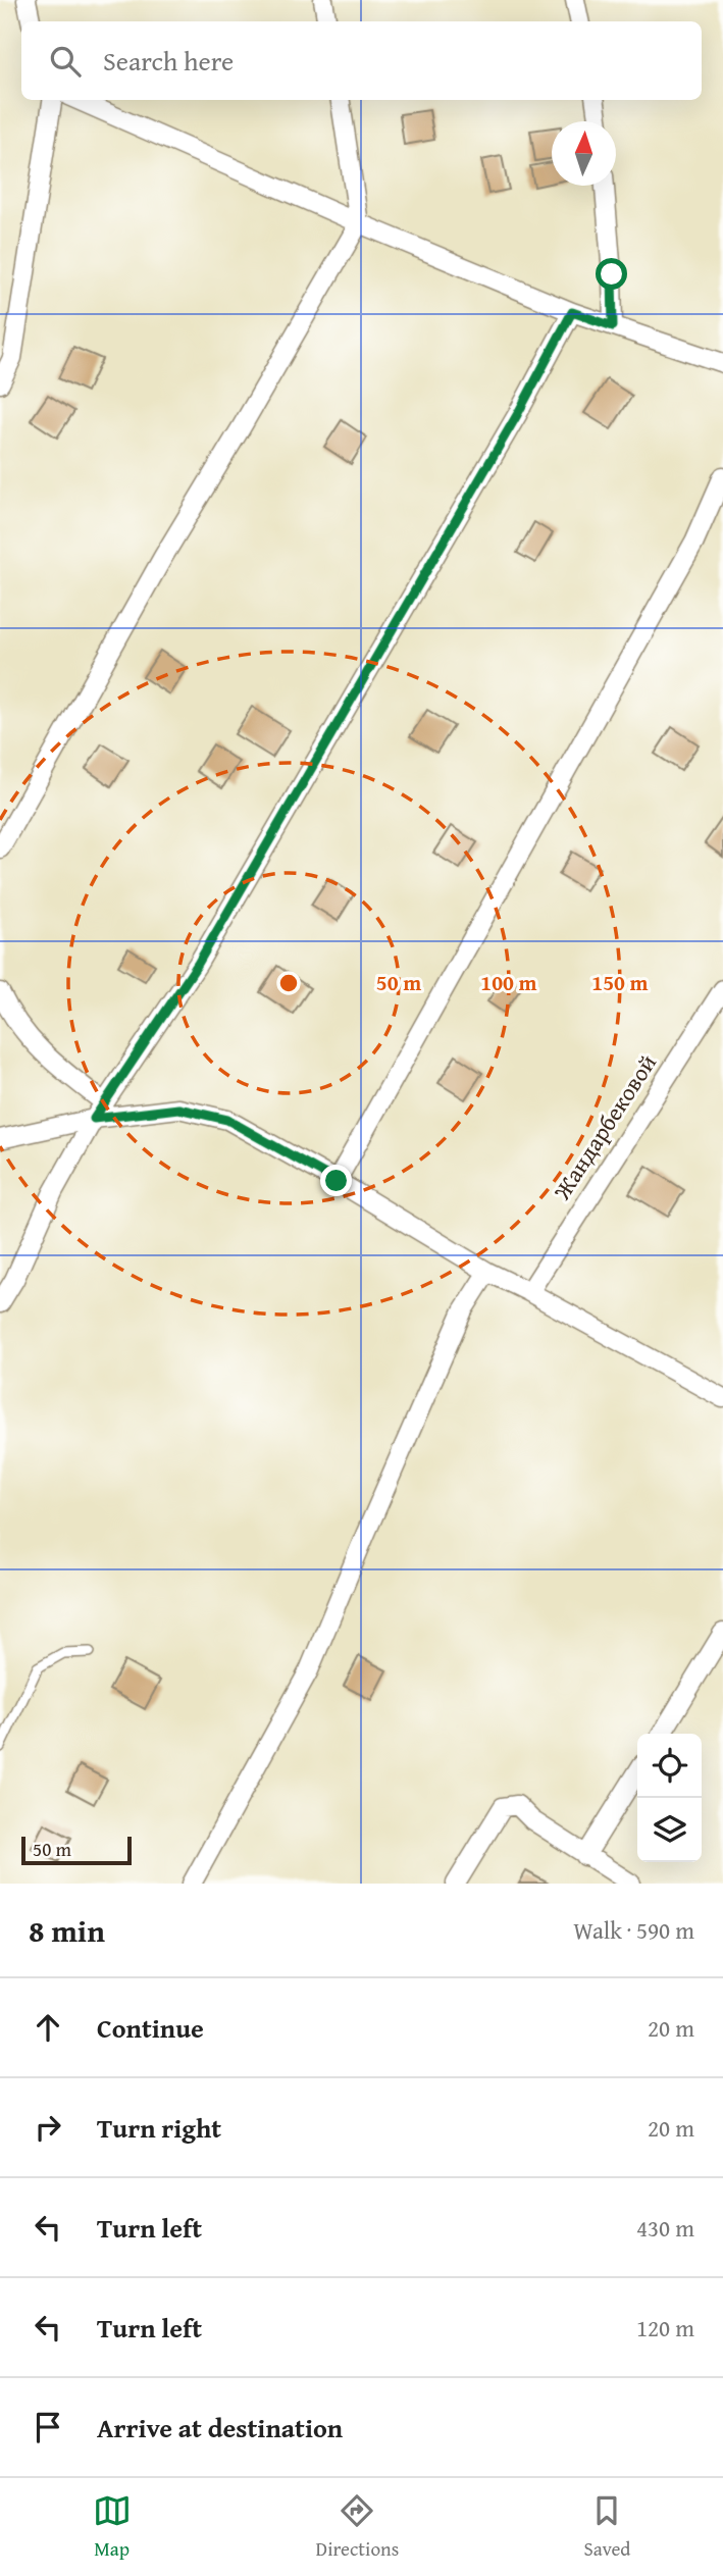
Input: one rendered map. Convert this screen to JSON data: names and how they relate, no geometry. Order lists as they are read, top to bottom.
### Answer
{
  "streets": {
    "street": ["Жандарбековой"]
  },
  "scale_bar": "50 m",
  "north": "top",
  "page": {
    "search": "Search here",
    "scale": "50 m",
    "heading": ["8 min", "Walk · 590 m"],
    "list": [
      ["Continue", "20 m"],
      ["Turn right", "20 m"],
      ["Turn left", "430 m"],
      ["Turn left", "120 m"],
      "Arrive at destination"
    ],
    "nav": ["Map", "Directions", "Saved"]
  },
  "rings": ["50 m", "100 m", "150 m"]
}
